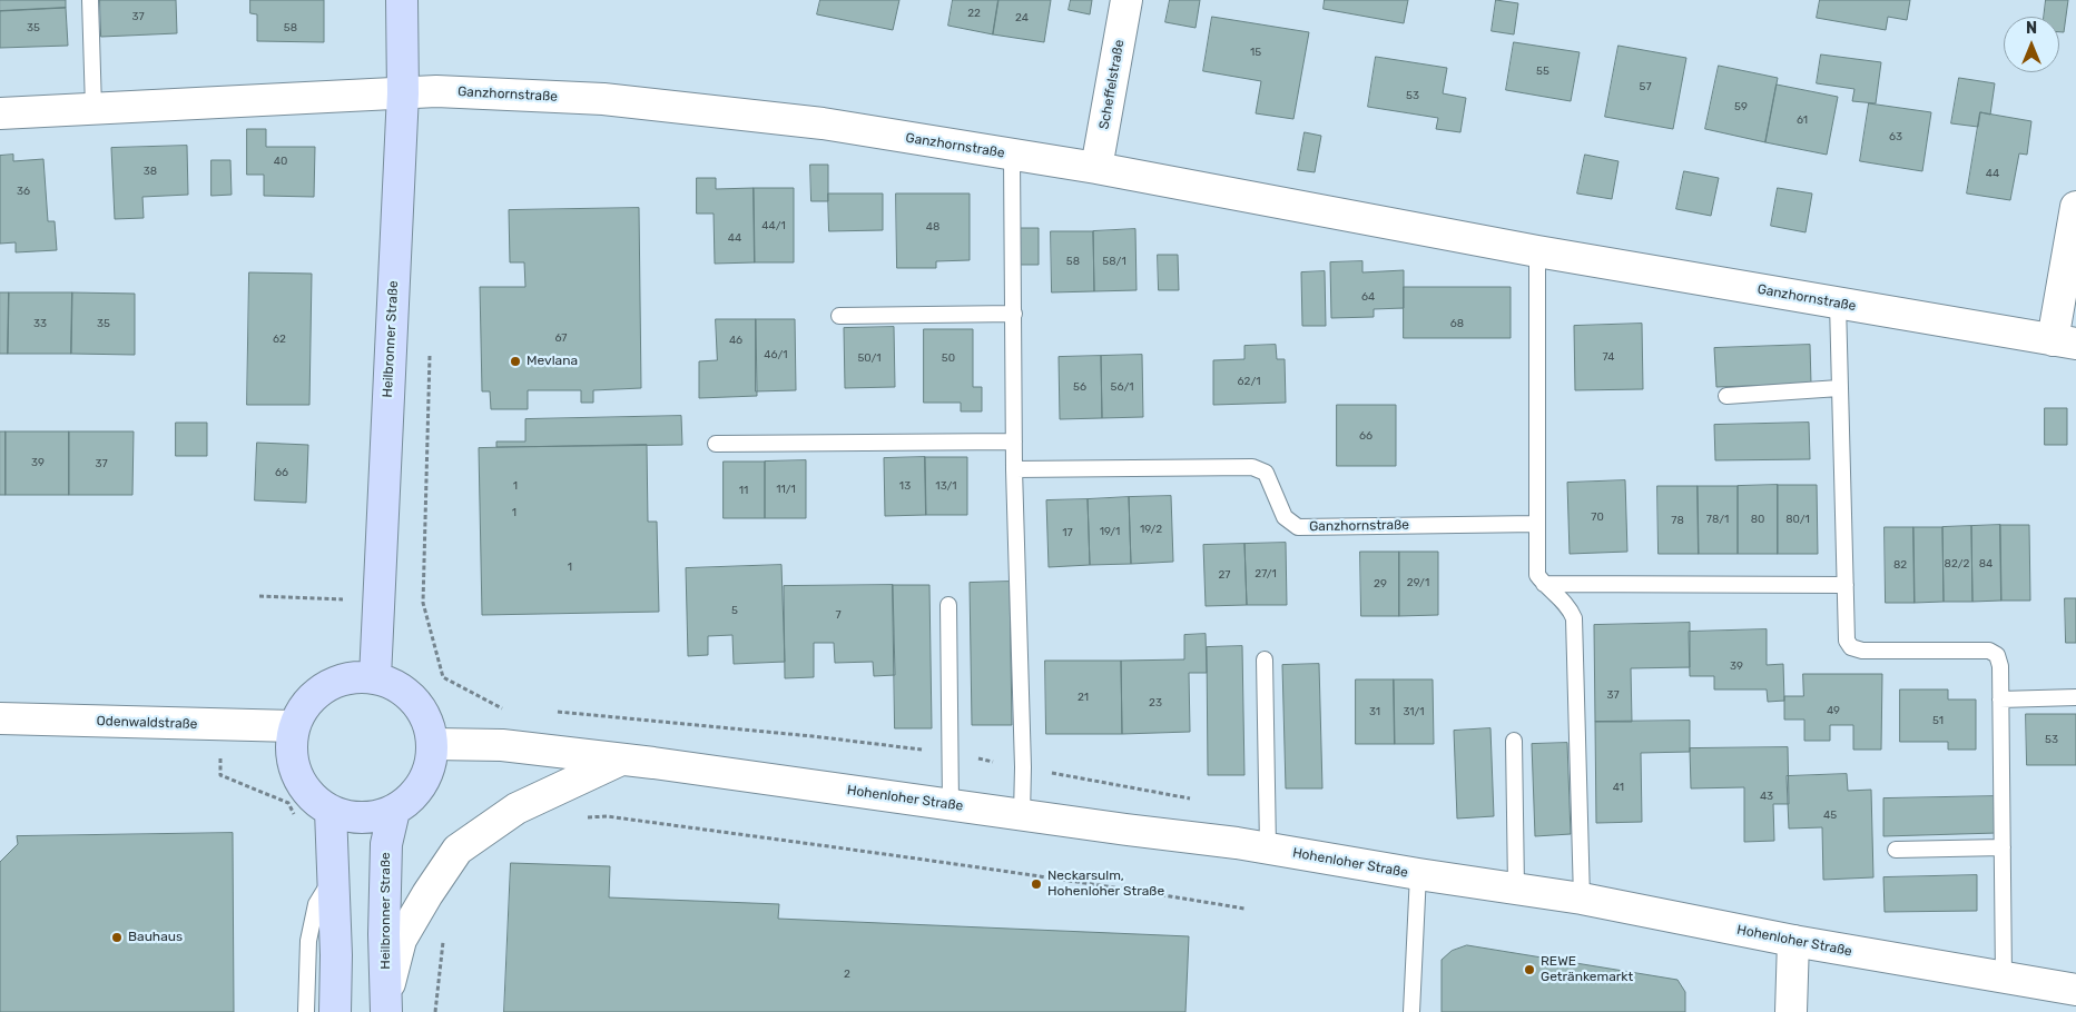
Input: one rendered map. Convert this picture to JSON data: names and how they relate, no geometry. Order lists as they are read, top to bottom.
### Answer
{
  "streets": {
    "main road": ["Heilbronner Straße"],
    "street": [
      "Scheffelstraße",
      "Ganzhornstraße",
      "Odenwaldstraße",
      "Hohenloher Straße"
    ]
  },
  "crossings": [
    ["Scheffelstraße", "Ganzhornstraße"],
    ["Ganzhornstraße", "Heilbronner Straße"],
    ["Ganzhornstraße", "Hohenloher Straße"],
    ["Heilbronner Straße", "Odenwaldstraße"],
    ["Heilbronner Straße", "Hohenloher Straße"],
    ["Odenwaldstraße", "Hohenloher Straße"]
  ],
  "places": [
    "Mevlana",
    "Neckarsulm, Hohenloher Straße",
    "Bauhaus",
    "REWE Getränkemarkt"
  ],
  "house_numbers": [
    "22",
    "37",
    "24",
    "35",
    "58",
    "15",
    "55",
    "57",
    "53",
    "59",
    "61",
    "63",
    "40",
    "38",
    "44",
    "36",
    "44/1",
    "48",
    "44",
    "58",
    "58/1",
    "64",
    "33",
    "35",
    "68",
    "67",
    "62",
    "46",
    "46/1",
    "74",
    "50/1",
    "50",
    "62/1",
    "56",
    "56/1",
    "66",
    "39",
    "37",
    "66",
    "1",
    "13",
    "13/1",
    "11/1",
    "11",
    "1",
    "70",
    "78/1",
    "80",
    "80/1",
    "78",
    "19/2",
    "19/1",
    "17",
    "82/2",
    "84",
    "82",
    "1",
    "27/1",
    "27",
    "29/1",
    "29",
    "5",
    "7",
    "39",
    "37",
    "21",
    "23",
    "49",
    "31",
    "31/1",
    "51",
    "53",
    "41",
    "43",
    "45",
    "2"
  ],
  "north": "top"
}
